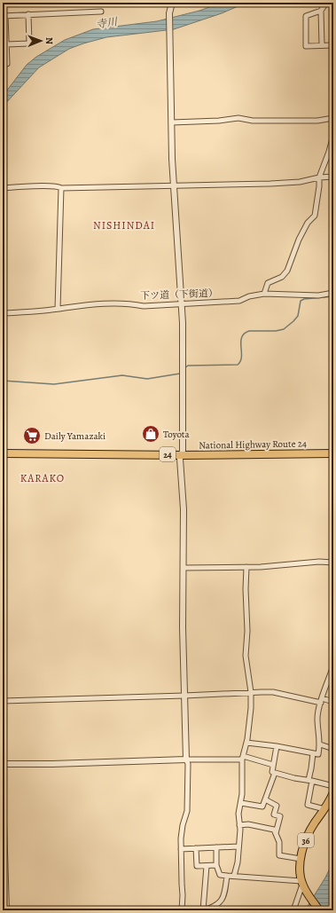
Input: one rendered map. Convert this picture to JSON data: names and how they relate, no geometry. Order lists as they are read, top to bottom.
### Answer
{
  "streets": {
    "main road": ["National Highway Route 24", "24", "36"],
    "street": ["下ツ道（下街道）"]
  },
  "districts": ["NISHINDAI", "KARAKO"],
  "water": ["寺川"],
  "places": {
    "shop": ["Toyota"],
    "supermarket": ["Daily Yamazaki"]
  },
  "north": "right"
}
